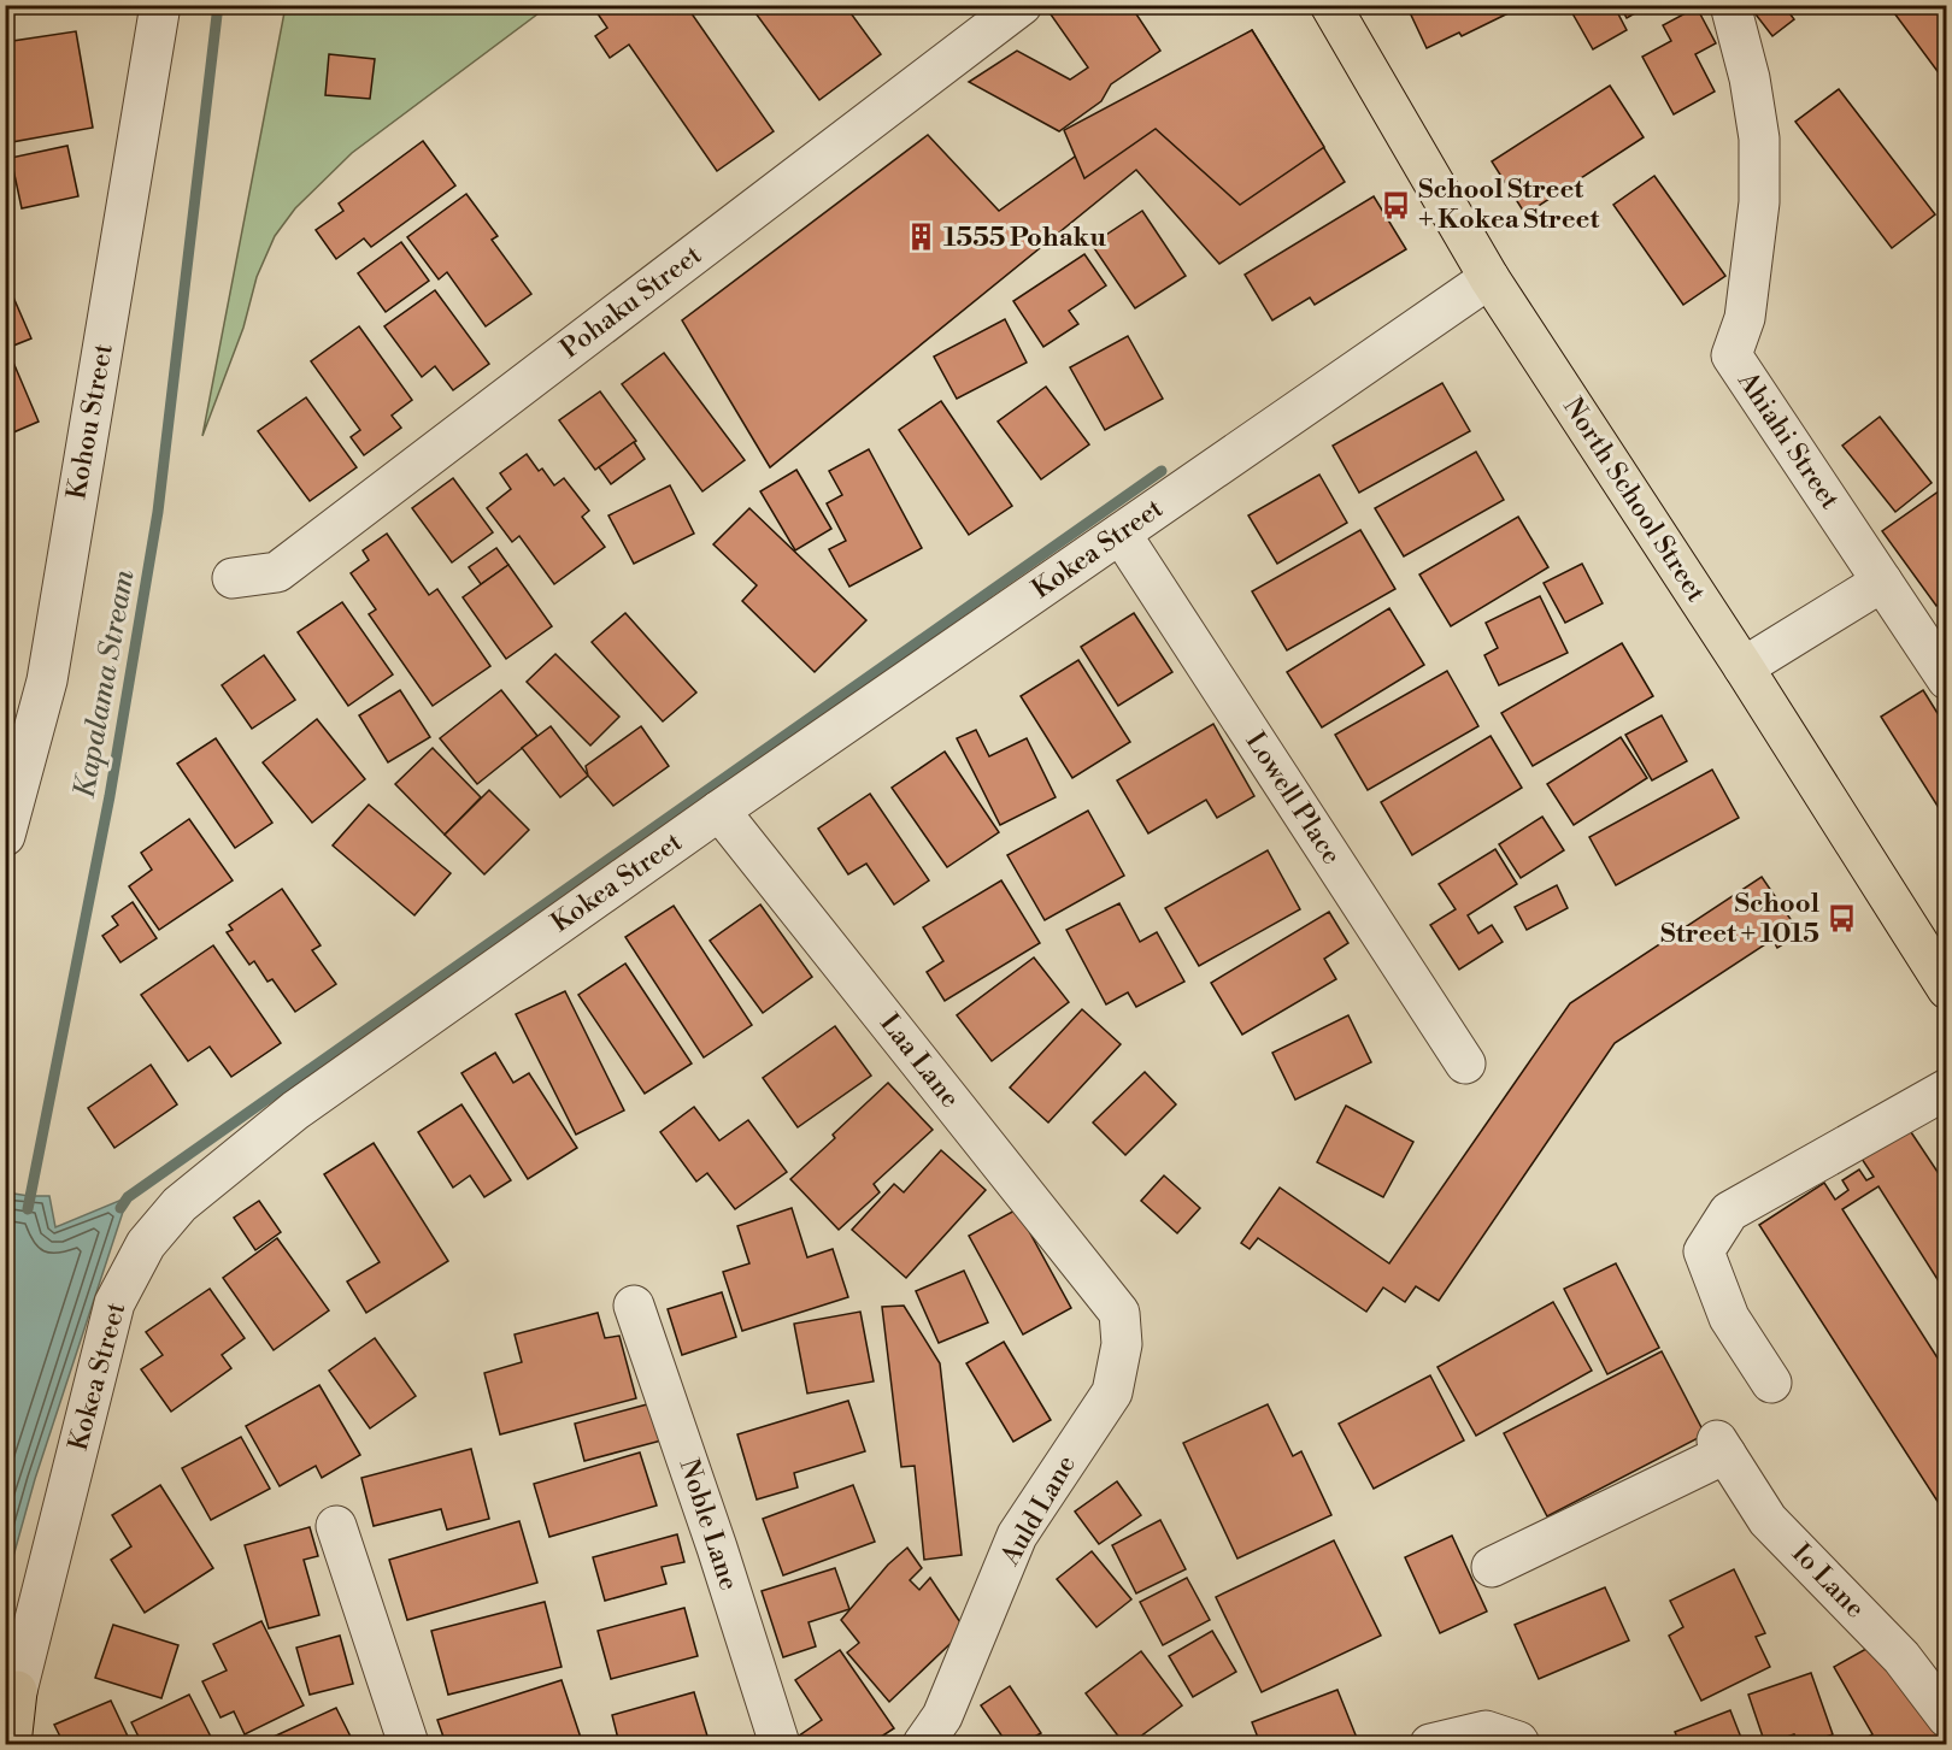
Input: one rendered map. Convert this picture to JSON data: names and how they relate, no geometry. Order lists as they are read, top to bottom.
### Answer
{
  "streets": {
    "main road": ["North School Street"],
    "street": [
      "Pohaku Street",
      "Kohou Street",
      "Ahiahi Street",
      "Kokea Street",
      "Lowell Place",
      "Laa Lane",
      "Auld Lane",
      "Noble Lane",
      "Io Lane"
    ]
  },
  "crossings": [
    ["North School Street", "Kokea Street"],
    ["Kokea Street", "Lowell Place"],
    ["Kokea Street", "Laa Lane"],
    ["Laa Lane", "Auld Lane"]
  ],
  "water": ["Kapalama Stream"],
  "places": {
    "bus stop": ["School Street + Kokea Street", "School Street + 1015"],
    "building": ["1555 Pohaku"]
  }
}
